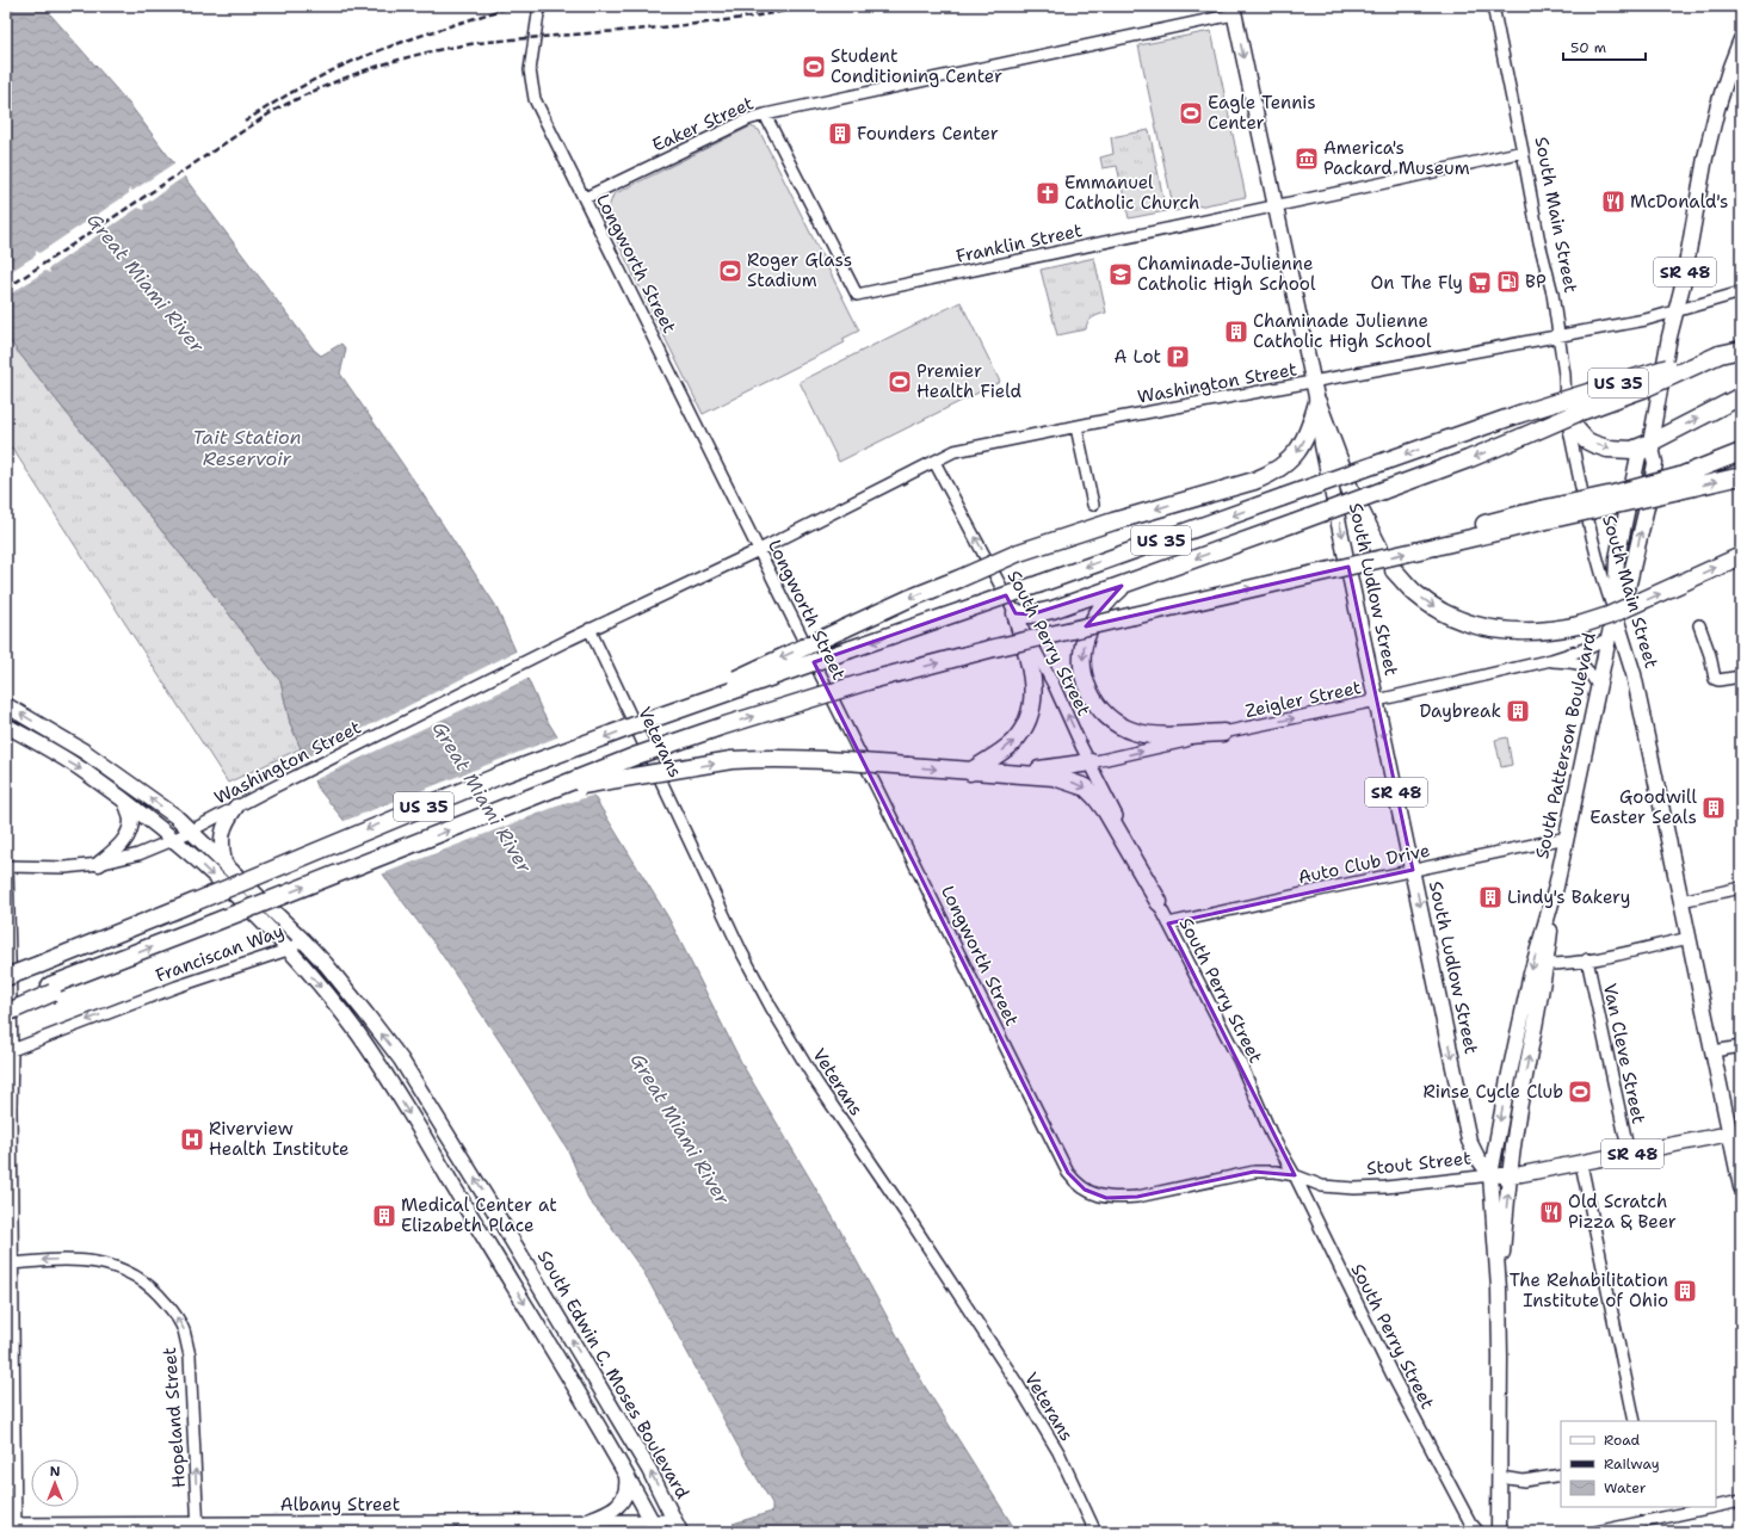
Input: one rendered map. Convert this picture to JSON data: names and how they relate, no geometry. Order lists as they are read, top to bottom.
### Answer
{
  "streets": {
    "highway": ["US 35"],
    "main road": [
      "South Main Street",
      "SR 48",
      "South Ludlow Street",
      "South Patterson Boulevard",
      "Stout Street",
      "South Edwin C. Moses Boulevard"
    ],
    "street": [
      "Eaker Street",
      "Franklin Street",
      "Longworth Street",
      "Washington Street",
      "South Perry Street",
      "Zeigler Street",
      "Veterans",
      "Auto Club Drive",
      "Franciscan Way",
      "Van Cleve Street",
      "Hopeland Street",
      "Albany Street"
    ]
  },
  "crossings": [
    ["Eaker Street", "Franklin Street"],
    ["Eaker Street", "Longworth Street"],
    ["Eaker Street", "South Ludlow Street"],
    ["South Main Street", "Franklin Street"],
    ["South Main Street", "Washington Street"],
    ["South Main Street", "South Patterson Boulevard"],
    ["South Main Street", "Stout Street"],
    ["Franklin Street", "South Ludlow Street"],
    ["Longworth Street", "Washington Street"],
    ["Longworth Street", "Stout Street"],
    ["Washington Street", "South Ludlow Street"],
    ["Washington Street", "South Perry Street"],
    ["Washington Street", "Veterans"],
    ["Washington Street", "South Patterson Boulevard"],
    ["Washington Street", "South Edwin C. Moses Boulevard"],
    ["South Ludlow Street", "Zeigler Street"],
    ["South Ludlow Street", "South Patterson Boulevard"],
    ["South Ludlow Street", "Auto Club Drive"],
    ["South Ludlow Street", "Stout Street"],
    ["South Perry Street", "Zeigler Street"],
    ["South Perry Street", "Auto Club Drive"],
    ["South Perry Street", "Stout Street"],
    ["Zeigler Street", "South Patterson Boulevard"],
    ["South Patterson Boulevard", "Auto Club Drive"],
    ["South Patterson Boulevard", "Stout Street"],
    ["Franciscan Way", "South Edwin C. Moses Boulevard"],
    ["Van Cleve Street", "Stout Street"],
    ["South Edwin C. Moses Boulevard", "Albany Street"],
    ["Hopeland Street", "Albany Street"]
  ],
  "one_way": [
    "South Ludlow Street",
    "Zeigler Street",
    "Franciscan Way",
    "Hopeland Street"
  ],
  "water": ["Great Miami River", "Tait Station Reservoir"],
  "places": {
    "sports": [
      "Student Conditioning Center",
      "Eagle Tennis Center",
      "Roger Glass Stadium",
      "Premier Health Field",
      "Rinse Cycle Club"
    ],
    "building": [
      "Founders Center",
      "Chaminade Julienne Catholic High School",
      "Daybreak",
      "Goodwill Easter Seals",
      "Lindy's Bakery",
      "Medical Center at Elizabeth Place",
      "The Rehabilitation Institute of Ohio"
    ],
    "museum": ["America's Packard Museum"],
    "church": ["Emmanuel Catholic Church"],
    "restaurant": ["McDonald's", "Old Scratch Pizza & Beer"],
    "school or university": ["Chaminade-Julienne Catholic High School"],
    "fuel station": ["BP"],
    "supermarket": ["On The Fly"],
    "parking": ["A Lot"],
    "hospital": ["Riverview Health Institute"]
  },
  "legend": ["Road", "Railway", "Water"],
  "scale_bar": "50 m",
  "north": "top"
}
